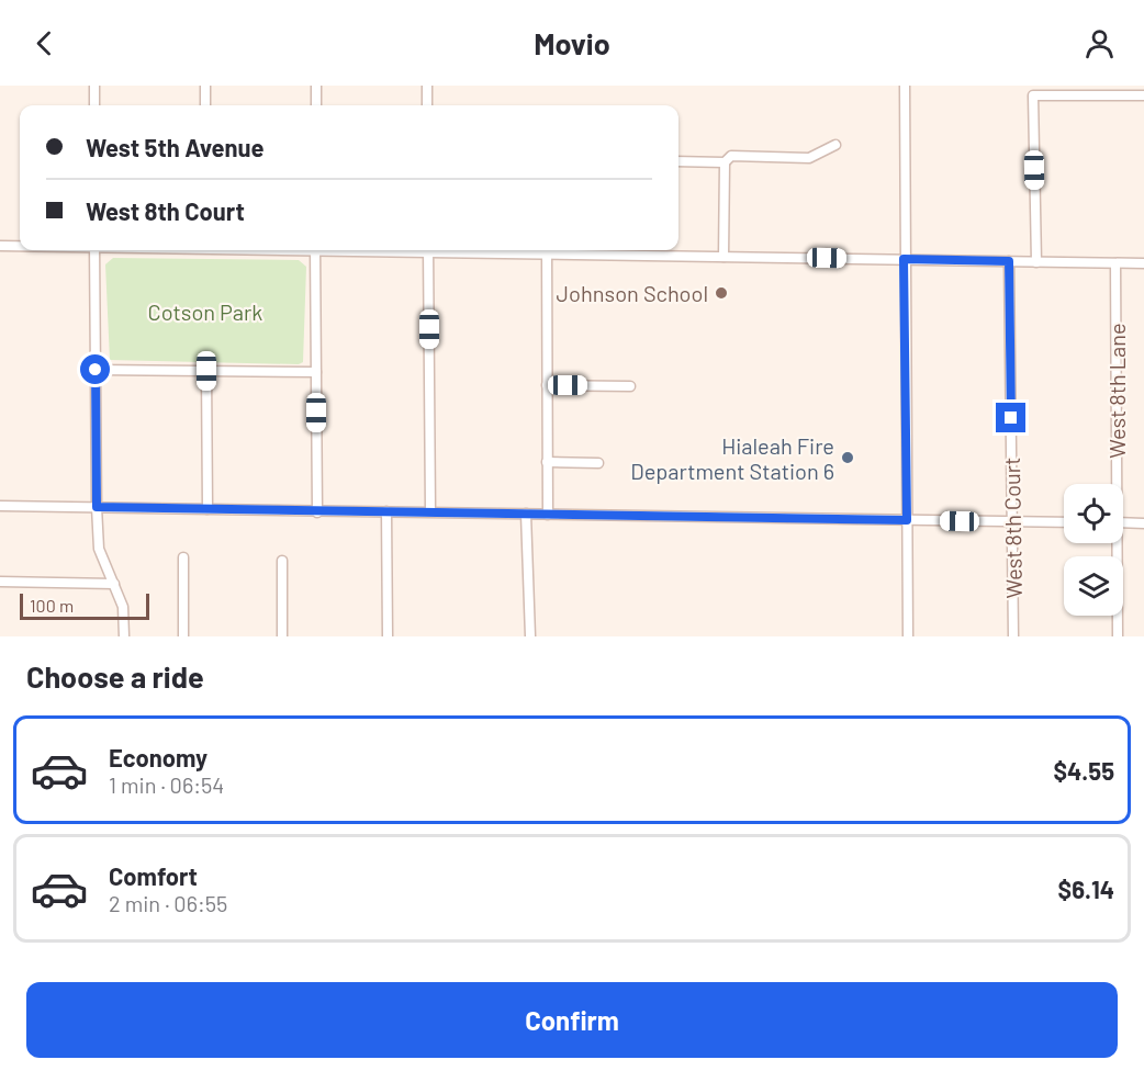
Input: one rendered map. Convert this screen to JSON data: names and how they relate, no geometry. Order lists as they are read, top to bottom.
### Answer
{
  "streets": {
    "street": ["West 8th Lane", "West 8th Court"]
  },
  "parks": ["Cotson Park"],
  "places": ["Johnson School", "Hialeah Fire Department Station 6"],
  "scale_bar": "100 m",
  "page": {
    "header": "Movio",
    "banner": ["West 5th Avenue", "West 8th Court"],
    "scale": "100 m",
    "heading": "Choose a ride",
    "list": [
      {
        "name": "Economy",
        "note": "1 min · 06:54",
        "value": "$4.55"
      },
      {
        "name": "Comfort",
        "note": "2 min · 06:55",
        "value": "$6.14"
      }
    ],
    "buttons": "Confirm"
  }
}
